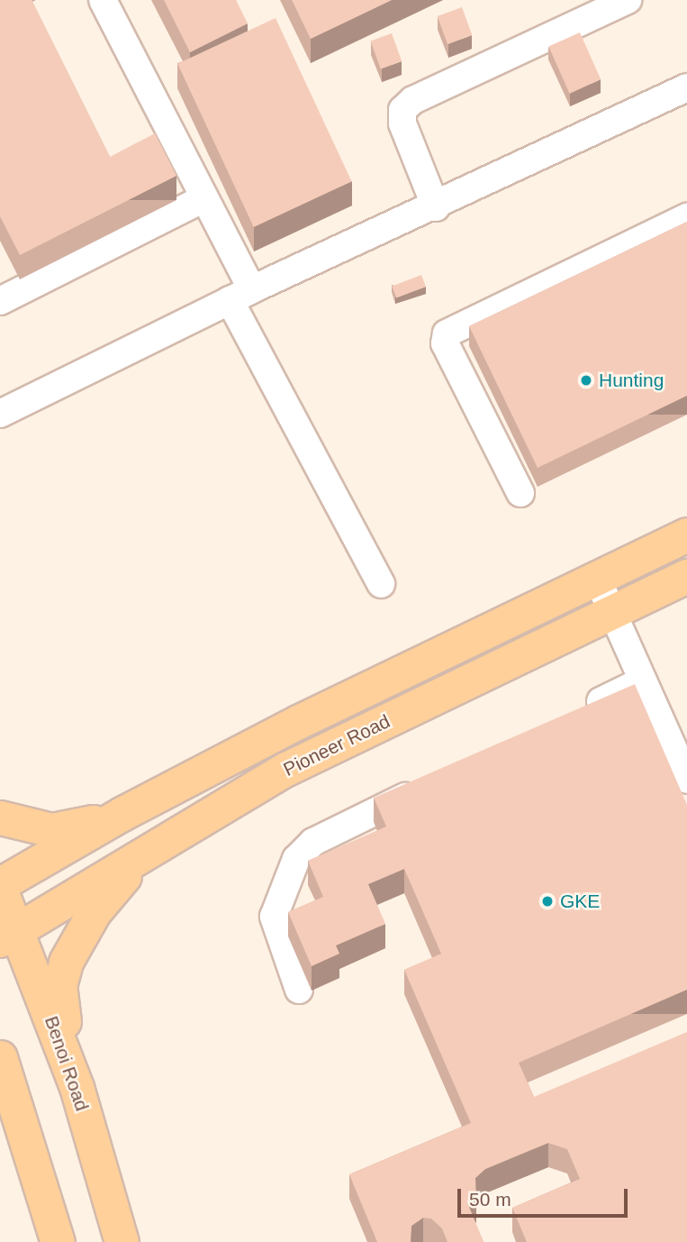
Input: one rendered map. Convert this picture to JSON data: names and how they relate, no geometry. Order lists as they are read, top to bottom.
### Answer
{
  "streets": {
    "main road": ["Pioneer Road", "Benoi Road"]
  },
  "crossings": [
    ["Pioneer Road", "Benoi Road"]
  ],
  "places": ["Hunting", "GKE"],
  "scale_bar": "50 m"
}
